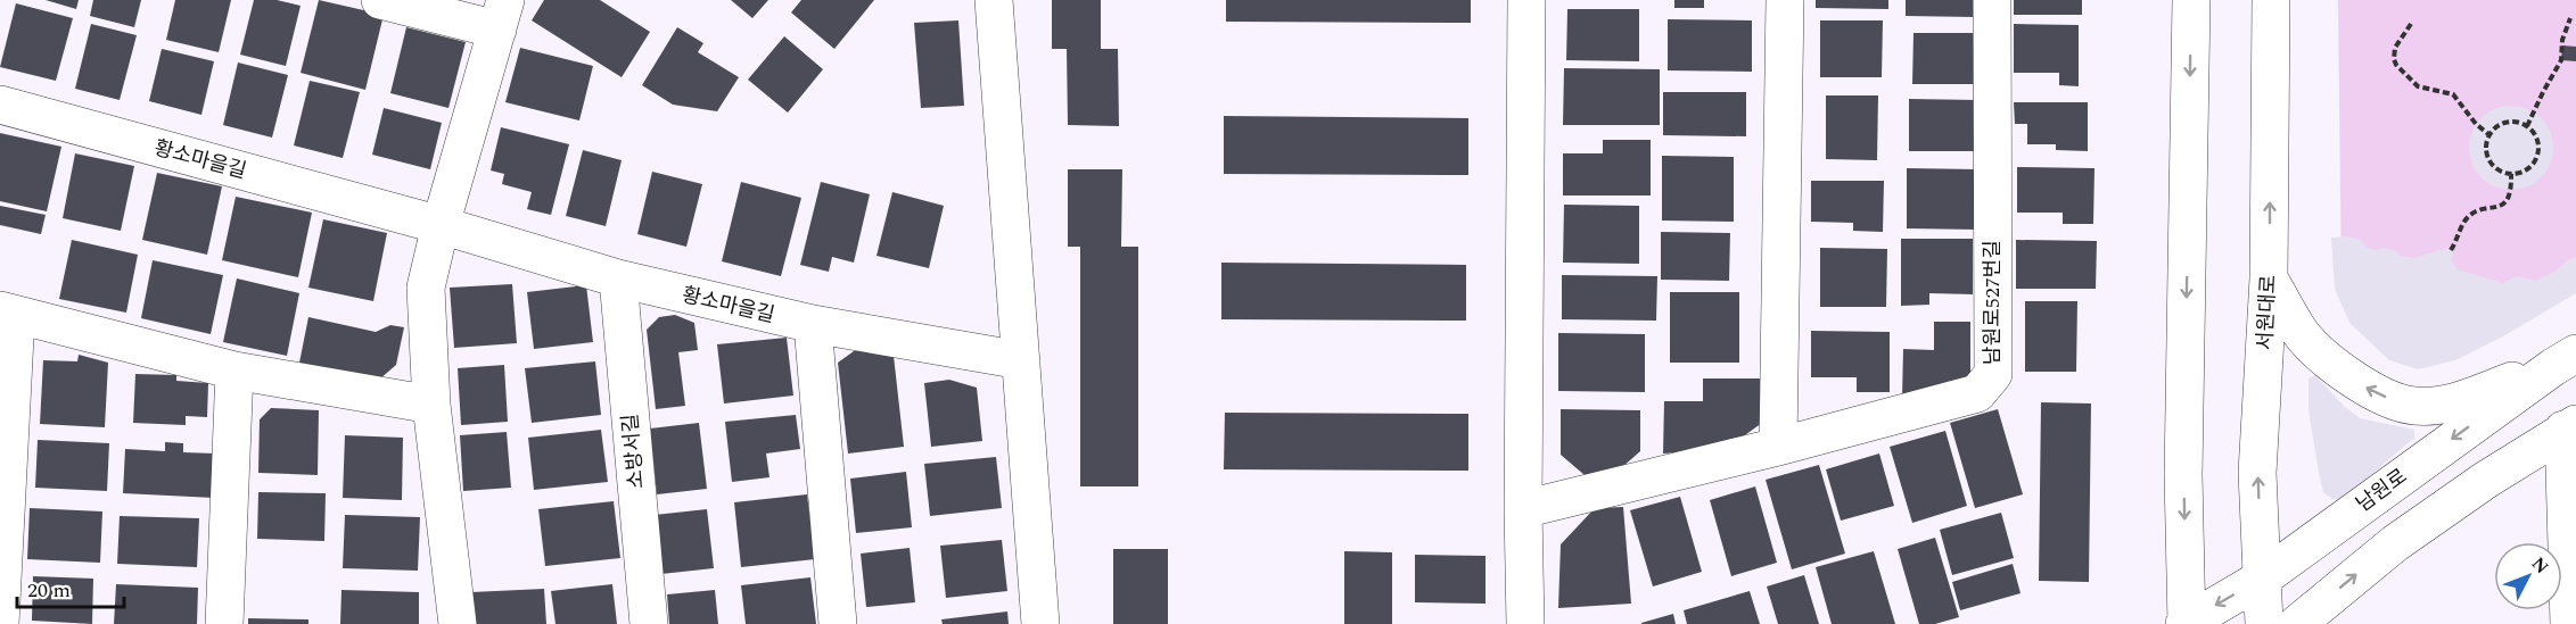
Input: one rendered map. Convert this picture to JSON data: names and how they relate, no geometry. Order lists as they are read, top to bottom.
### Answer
{
  "streets": {
    "street": [
      "황소마을길",
      "남원로527번길",
      "서원대로",
      "소방서길",
      "남원로"
    ]
  },
  "crossings": [
    ["황소마을길", "소방서길"],
    ["서원대로", "남원로"]
  ],
  "scale_bar": "20 m",
  "north": "top right"
}
